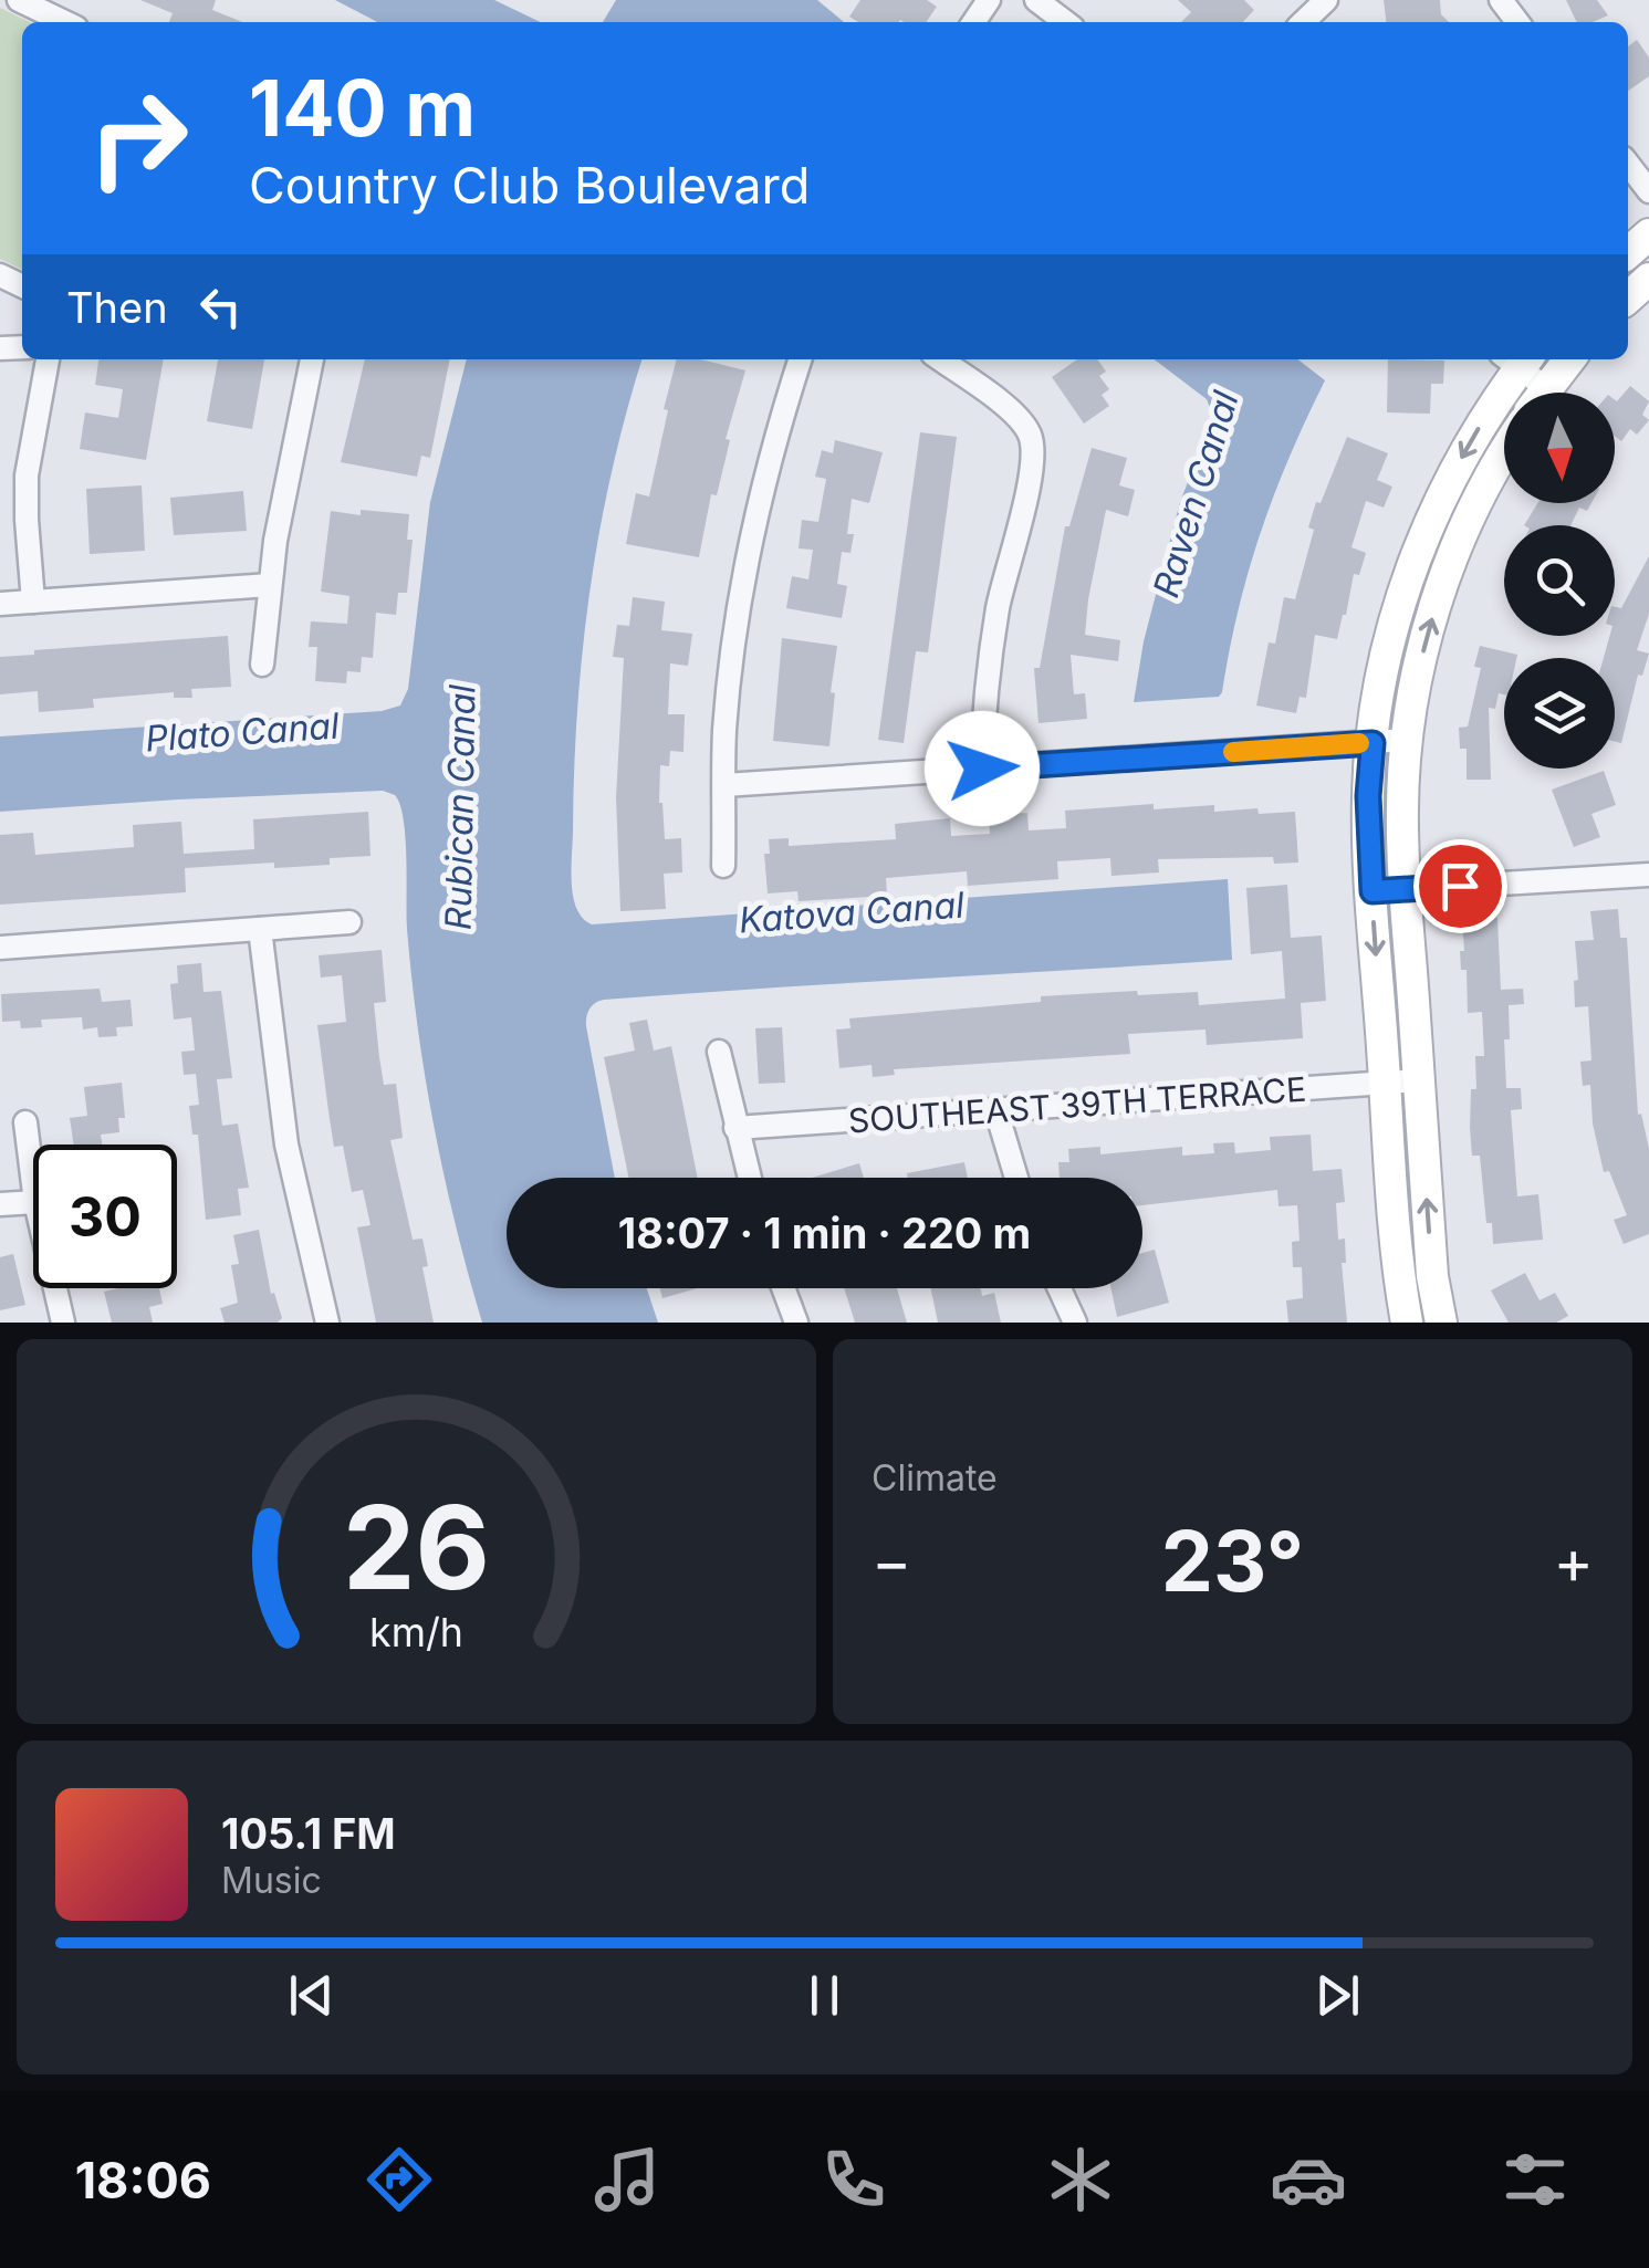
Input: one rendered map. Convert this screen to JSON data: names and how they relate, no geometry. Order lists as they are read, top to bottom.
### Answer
{
  "streets": {
    "street": ["SOUTHEAST 39TH TERRACE"]
  },
  "water": [
    "Raven Canal",
    "Plato Canal",
    "Rubican Canal",
    "Katova Canal"
  ],
  "north": "bottom",
  "page": {
    "turn": ["140 m", "Country Club Boulevard"],
    "then": "Then",
    "limit": "30",
    "trip": "18:07 · 1 min · 220 m",
    "tile": "Climate",
    "heat": ["−", "23°", "+"],
    "song": ["105.1 FM", "Music"],
    "tabs": "18:06",
    "gauge": ["26", "km/h"]
  }
}
